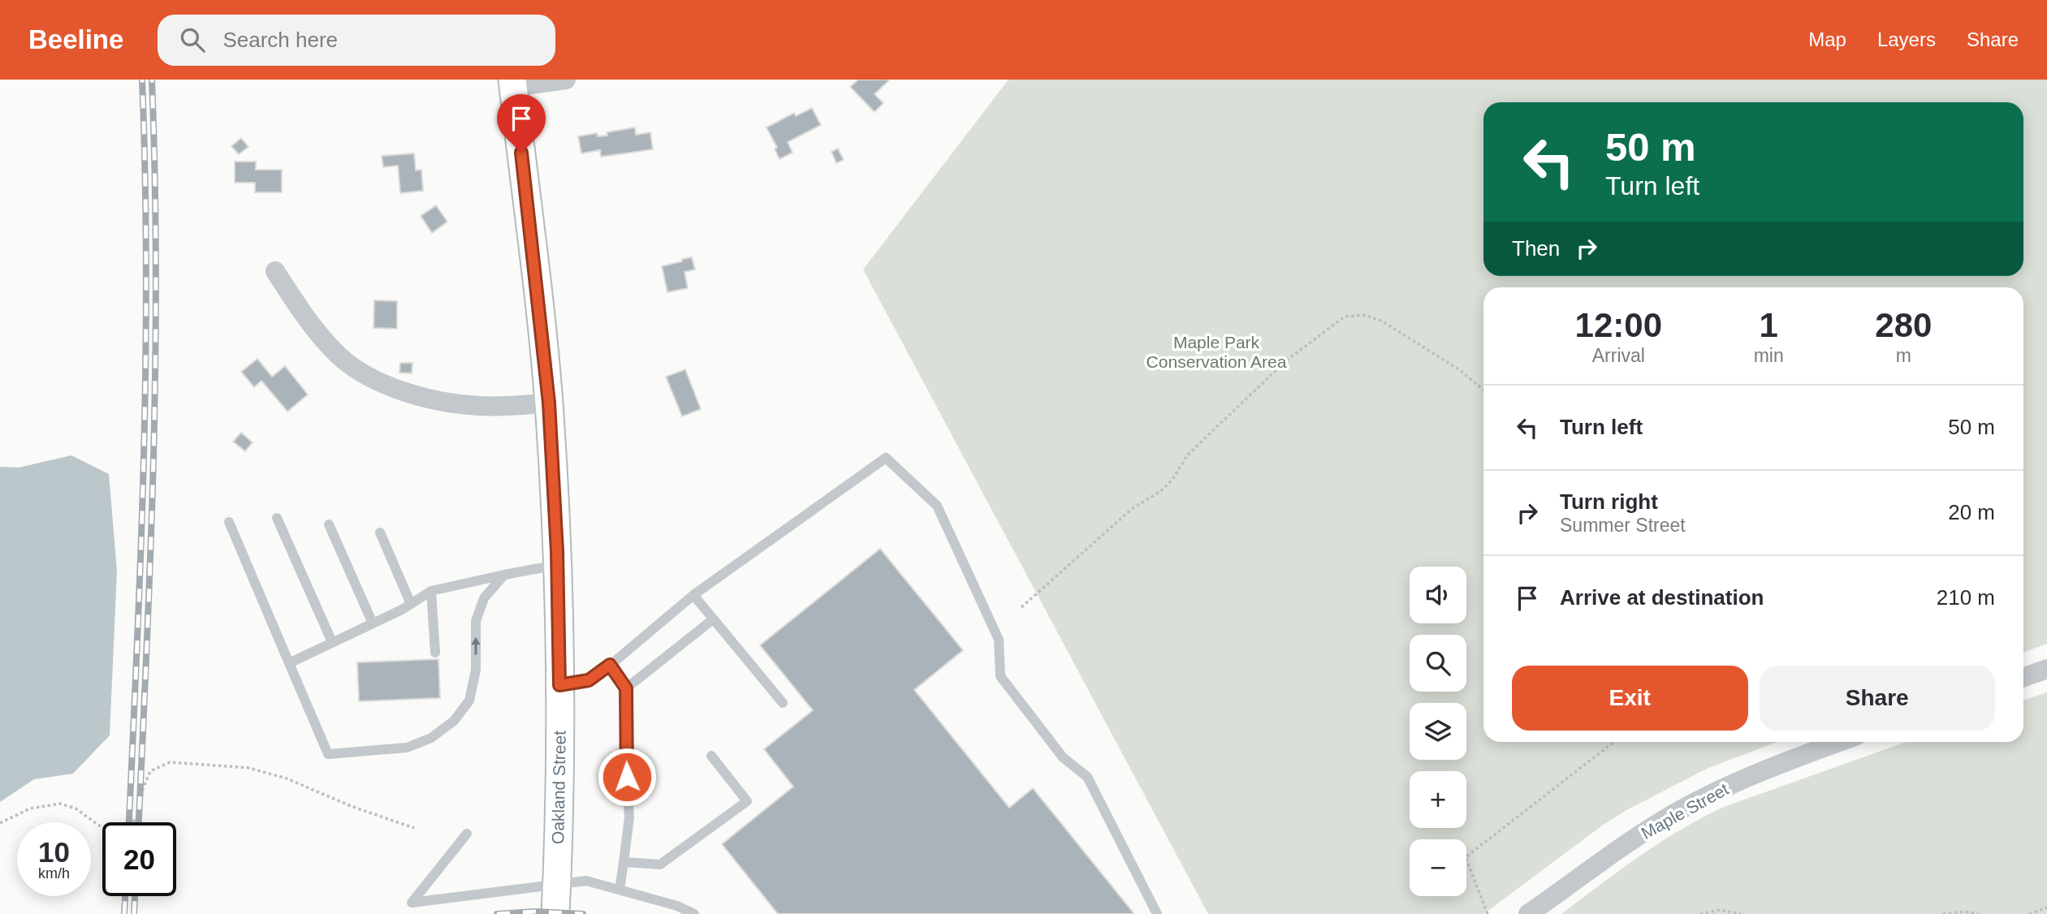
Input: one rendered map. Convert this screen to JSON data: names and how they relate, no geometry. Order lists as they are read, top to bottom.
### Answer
{
  "streets": {
    "main road": ["Oakland Street"],
    "street": ["Maple Street"]
  },
  "parks": ["Maple Park Conservation Area"],
  "page": {
    "header": "Beeline",
    "search": "Search here",
    "nav": ["Map", "Layers", "Share"],
    "turn": ["50 m", "Turn left"],
    "then": "Then",
    "eta": [
      "12:00",
      "Arrival",
      "1",
      "min",
      "280",
      "m"
    ],
    "list": [
      {
        "name": "Turn left",
        "value": "50 m"
      },
      {
        "name": "Turn right",
        "note": "Summer Street",
        "value": "20 m"
      },
      {
        "name": "Arrive at destination",
        "value": "210 m"
      }
    ],
    "map_buttons": ["+", "−"],
    "buttons": ["Exit", "Share"],
    "speed": "10 km/h",
    "limit": "20"
  }
}
